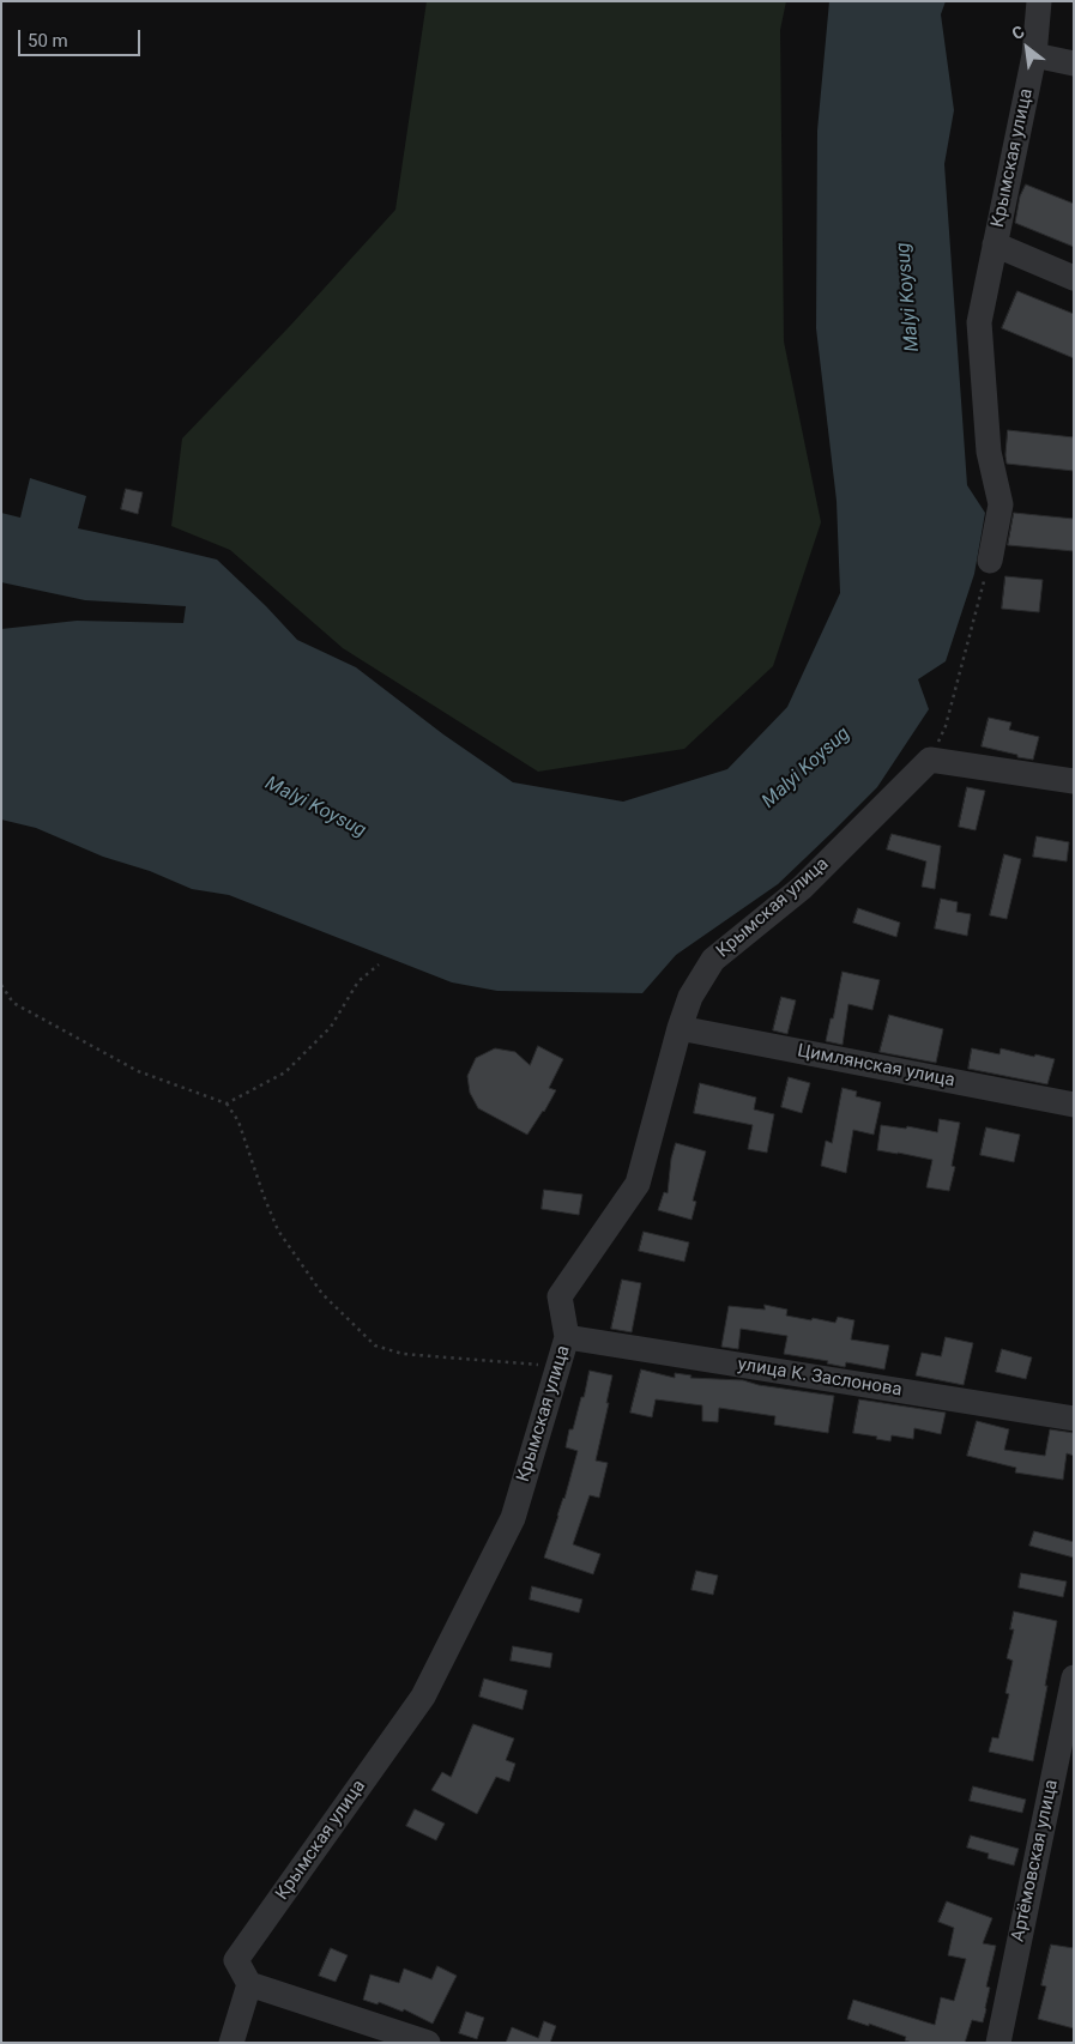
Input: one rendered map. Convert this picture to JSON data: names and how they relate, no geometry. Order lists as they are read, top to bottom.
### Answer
{
  "streets": {
    "street": [
      "Крымская улица",
      "Цимлянская улица",
      "улица К. Заслонова",
      "Артёмовская улица"
    ]
  },
  "crossings": [
    ["Крымская улица", "Цимлянская улица"],
    ["Крымская улица", "улица К. Заслонова"]
  ],
  "water": ["Malyi Koysug"],
  "scale_bar": "50 m",
  "north": "top left"
}
